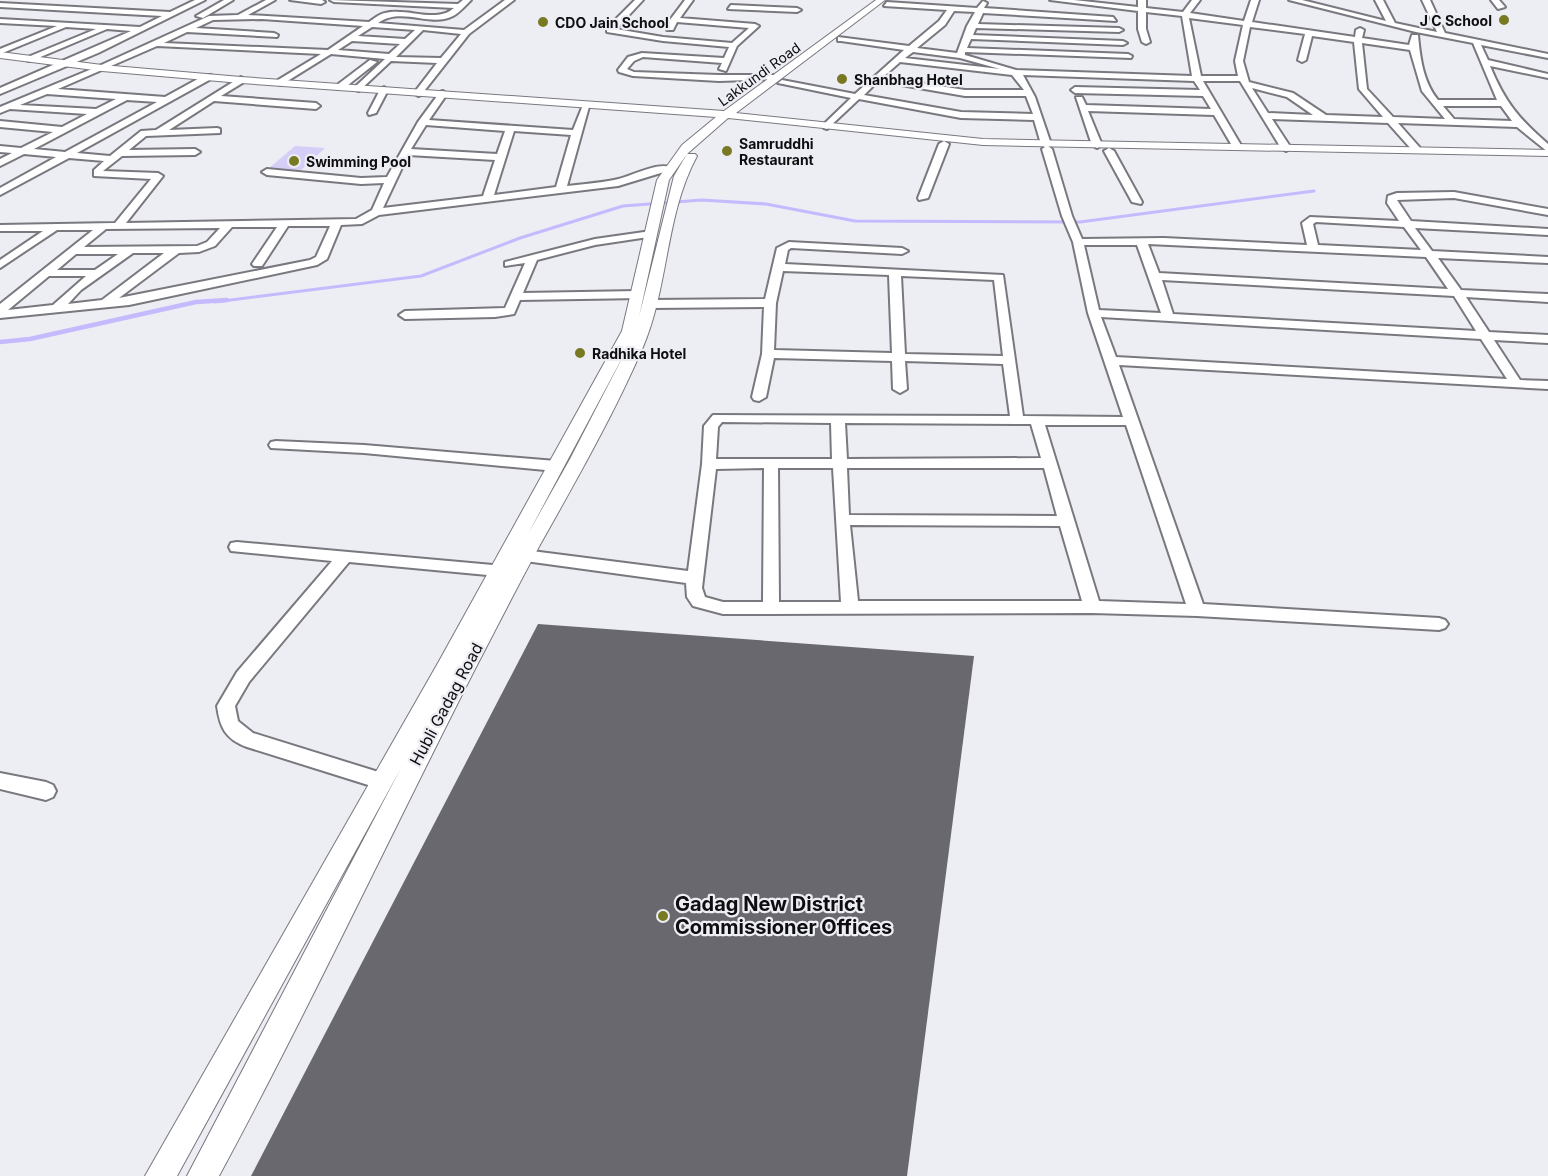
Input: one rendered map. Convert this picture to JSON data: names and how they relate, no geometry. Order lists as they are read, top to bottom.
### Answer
{
  "streets": {
    "main road": ["Lakkundi Road", "Hubli Gadag Road"]
  },
  "places": [
    "J C School",
    "CDO Jain School",
    "Shanbhag Hotel",
    "Samruddhi Restaurant",
    "Swimming Pool",
    "Radhika Hotel",
    "Gadag New District Commissioner Offices"
  ]
}
